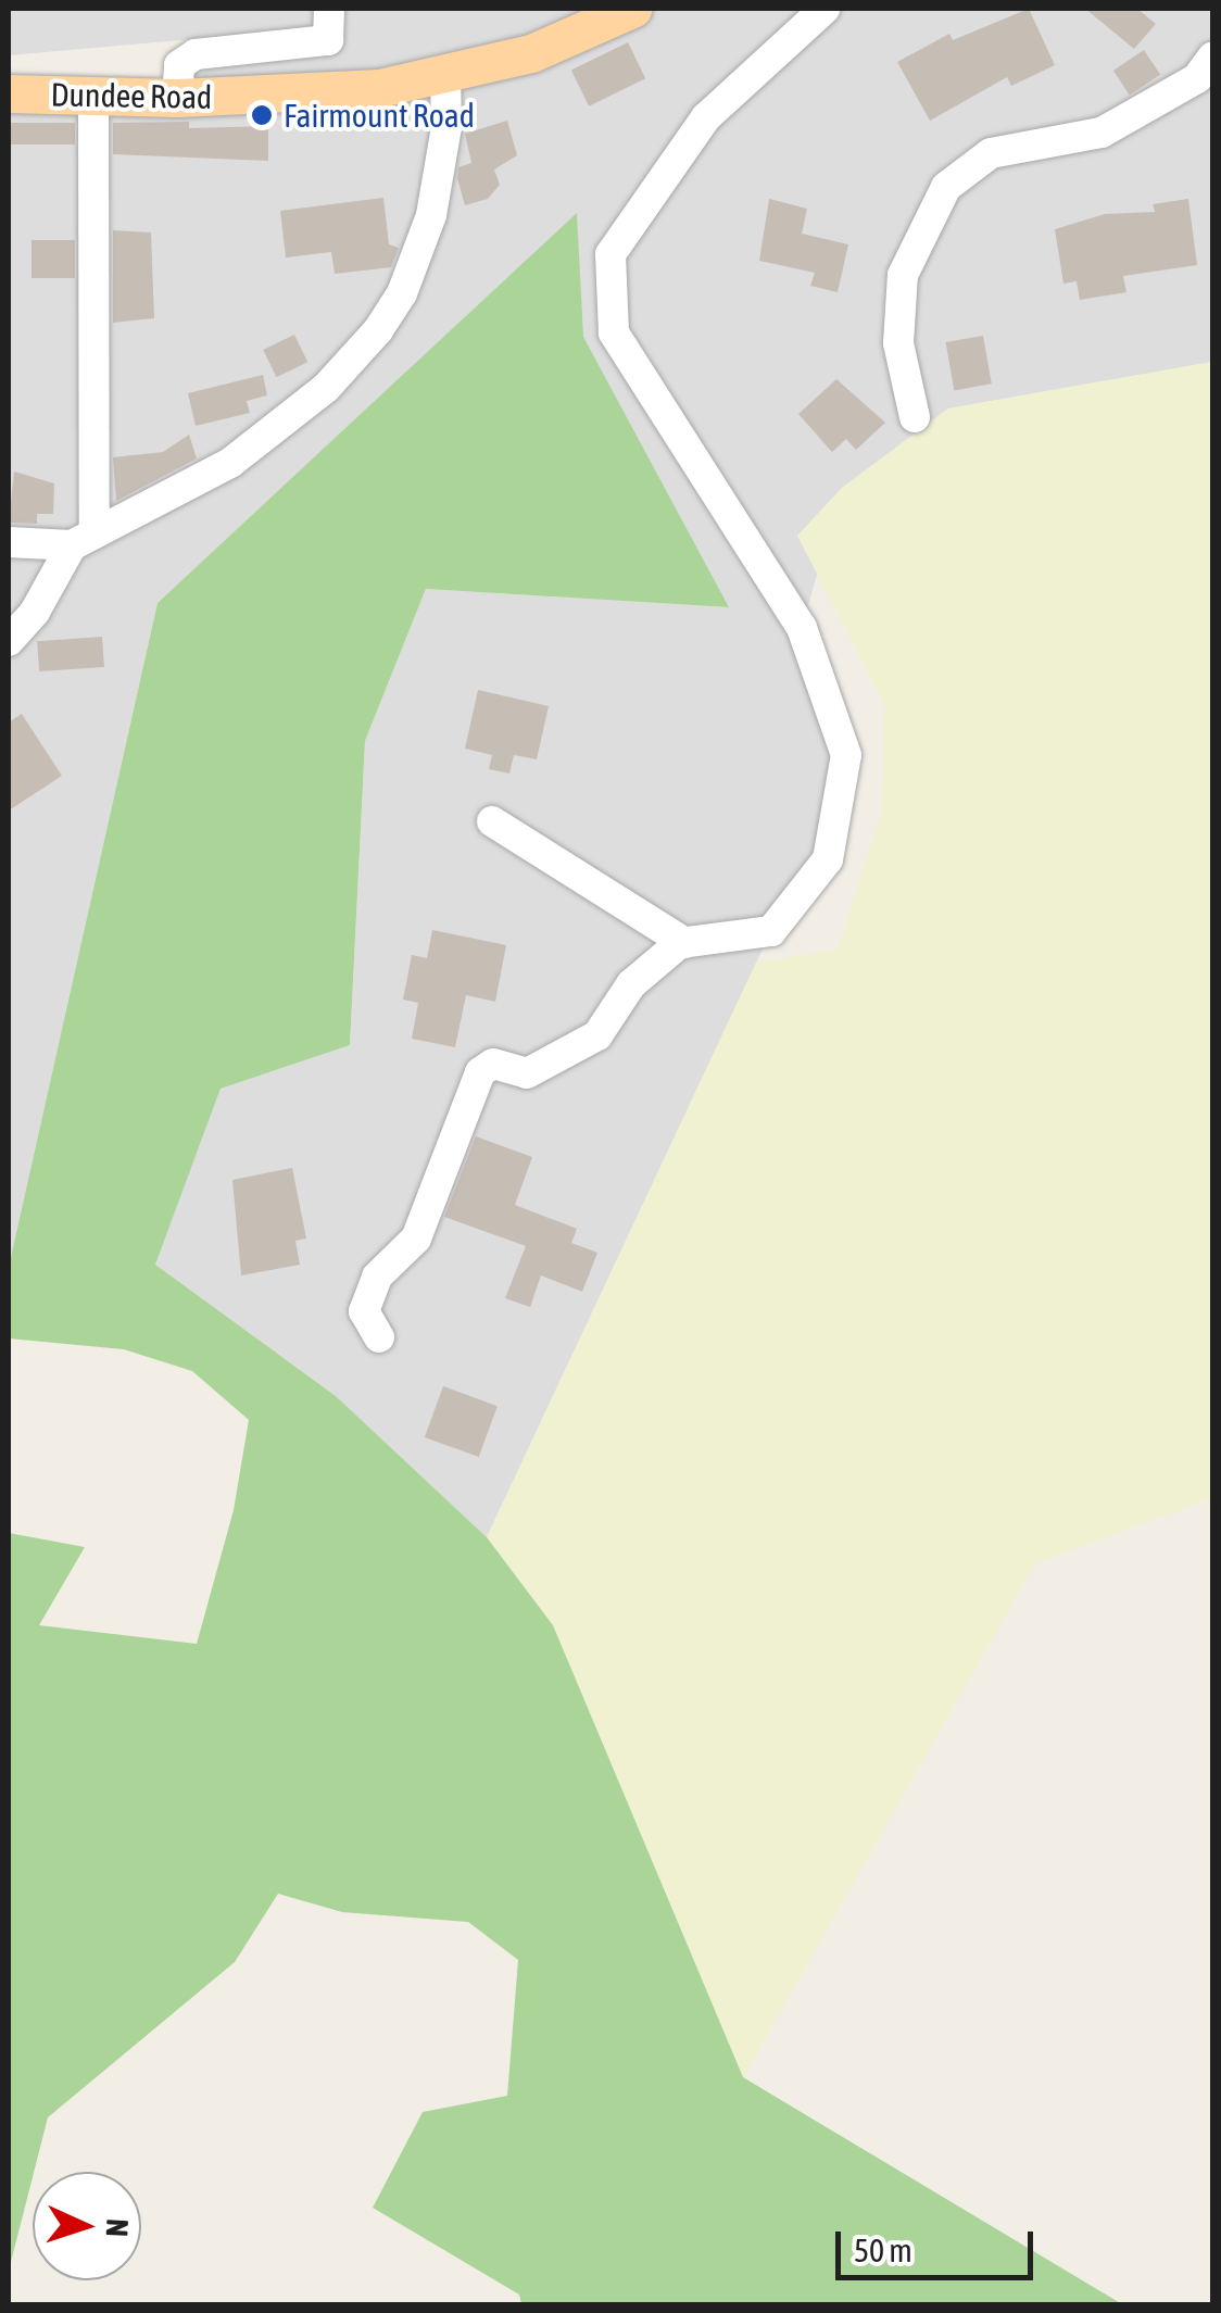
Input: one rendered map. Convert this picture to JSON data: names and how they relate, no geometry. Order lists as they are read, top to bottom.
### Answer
{
  "streets": {
    "main road": ["Dundee Road"]
  },
  "places": ["Fairmount Road"],
  "scale_bar": "50 m",
  "north": "right"
}
